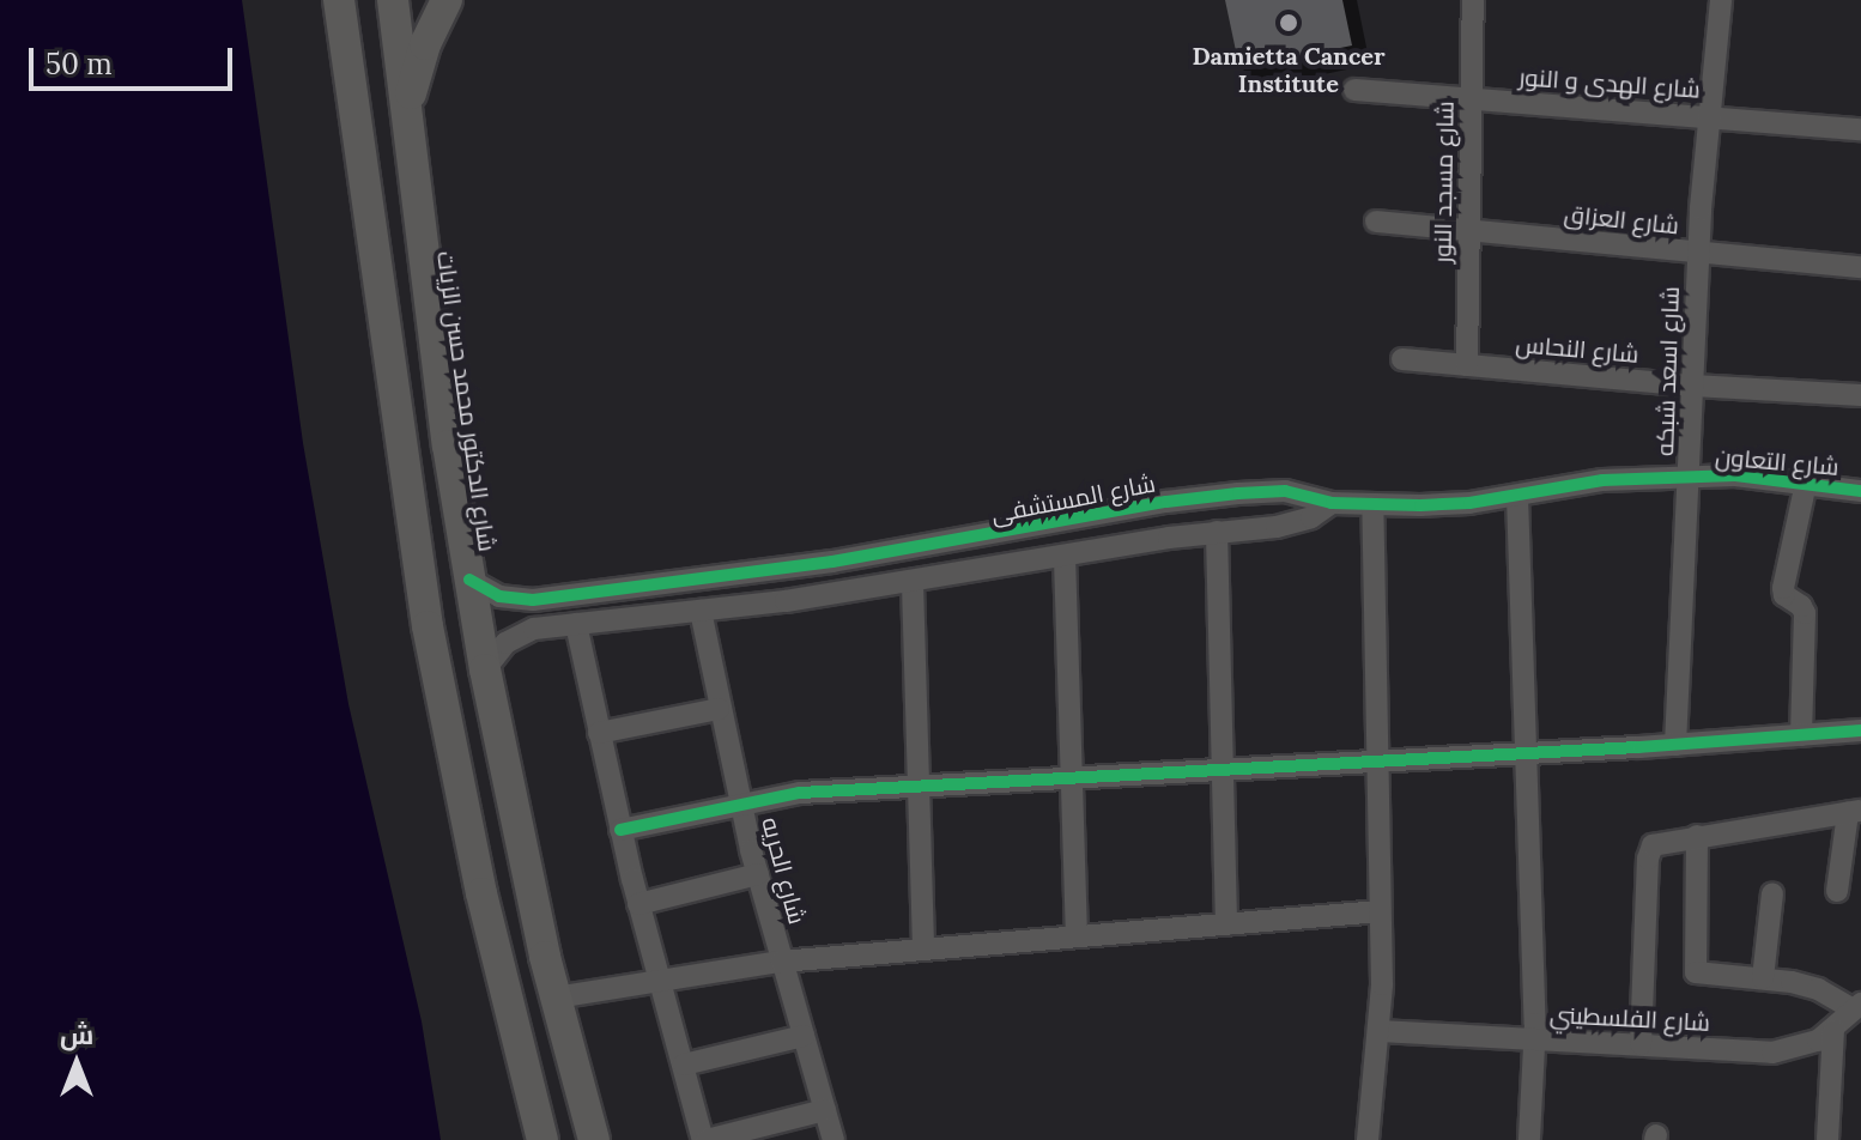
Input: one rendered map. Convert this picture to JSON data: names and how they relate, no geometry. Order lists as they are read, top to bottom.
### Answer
{
  "streets": {
    "street": [
      "شارع الهدى و النور",
      "شارع مسجد النور",
      "شارع العزاق",
      "شارع النحاس",
      "شارع اسعد شبكه",
      "شارع الدكتور محمد حسن الزيات",
      "شارع التعاون",
      "شارع المستشفى",
      "شارع الحريه",
      "شارع الفلسطيني"
    ]
  },
  "crossings": [
    ["شارع الهدى و النور", "شارع مسجد النور"],
    ["شارع الهدى و النور", "شارع اسعد شبكه"],
    ["شارع مسجد النور", "شارع العزاق"],
    ["شارع مسجد النور", "شارع النحاس"],
    ["شارع العزاق", "شارع اسعد شبكه"],
    ["شارع النحاس", "شارع اسعد شبكه"],
    ["شارع اسعد شبكه", "شارع التعاون"],
    ["شارع اسعد شبكه", "شارع المستشفى"],
    ["شارع الدكتور محمد حسن الزيات", "شارع المستشفى"],
    ["شارع التعاون", "شارع المستشفى"]
  ],
  "places": ["Damietta Cancer Institute"],
  "scale_bar": "50 m",
  "north": "top"
}
